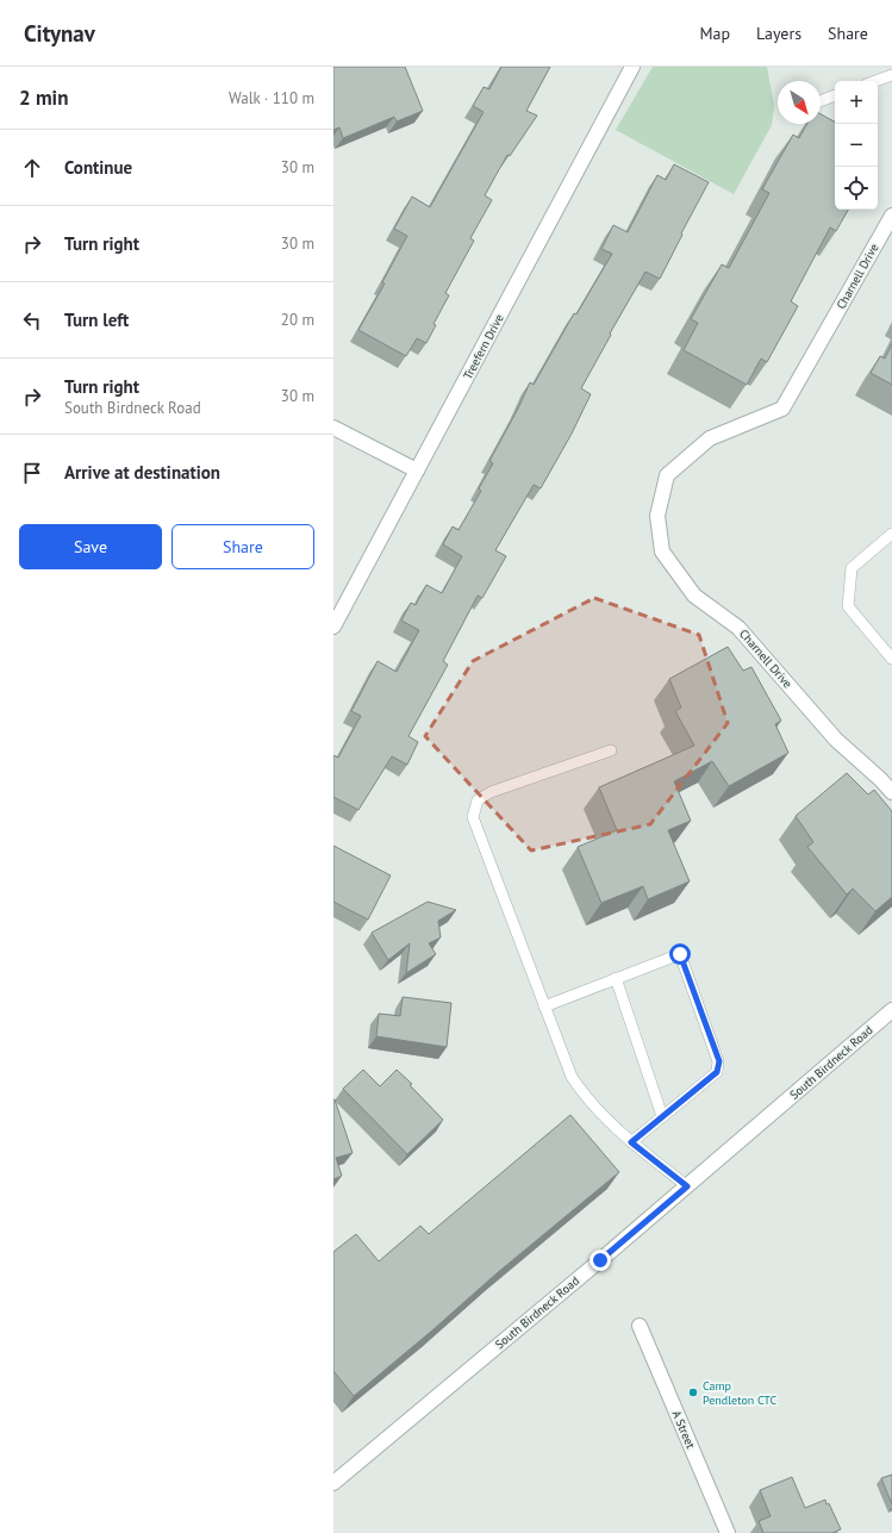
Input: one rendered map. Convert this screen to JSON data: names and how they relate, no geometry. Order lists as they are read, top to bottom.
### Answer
{
  "streets": {
    "street": [
      "Charnell Drive",
      "Treefern Drive",
      "South Birdneck Road",
      "A Street"
    ]
  },
  "places": ["Camp Pendleton CTC"],
  "north": "bottom right",
  "page": {
    "header": "Citynav",
    "nav": ["Map", "Layers", "Share"],
    "heading": ["2 min", "Walk · 110 m"],
    "map_buttons": ["+", "−"],
    "list": [
      ["Continue", "30 m"],
      ["Turn right", "30 m"],
      ["Turn left", "20 m"],
      ["Turn right", "South Birdneck Road", "30 m"],
      "Arrive at destination"
    ],
    "buttons": ["Save", "Share"]
  }
}
